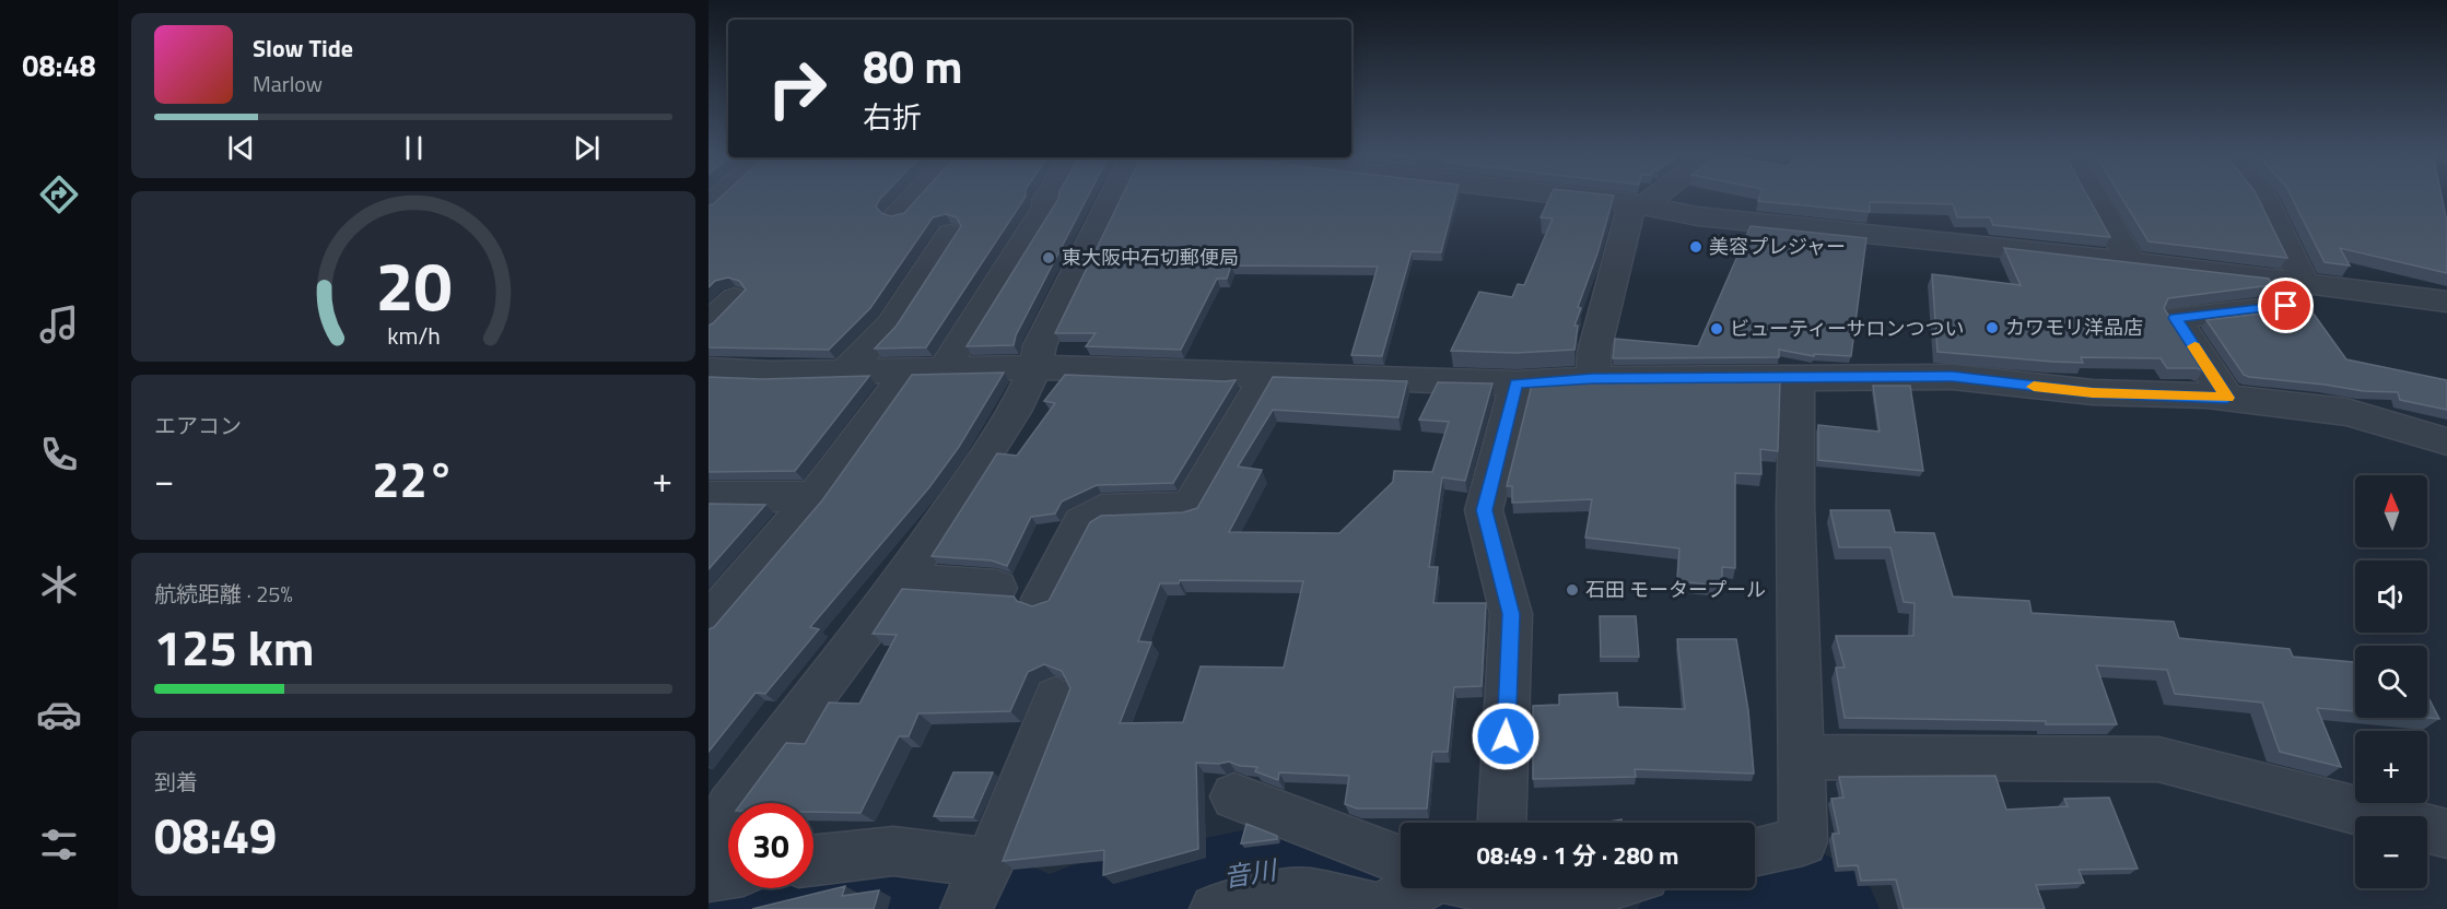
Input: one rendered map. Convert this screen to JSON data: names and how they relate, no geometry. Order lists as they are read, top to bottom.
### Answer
{
  "water": ["音川"],
  "places": [
    "美容プレジャー",
    "東大阪中石切郵便局",
    "カワモリ洋品店",
    "ビューティーサロンつつい",
    "石田 モータープール"
  ],
  "north": "top",
  "page": {
    "tabs": "08:48",
    "turn": ["80 m", "右折"],
    "song": ["Slow Tide", "Marlow"],
    "tile": [
      "エアコン",
      ["航続距離 · 25%", "125 km"],
      ["到着", "08:49"]
    ],
    "heat": ["−", "22°", "+"],
    "map_buttons": ["+", "−"],
    "limit": "30",
    "trip": "08:49 · 1 分 · 280 m",
    "gauge": ["20", "km/h"]
  }
}
